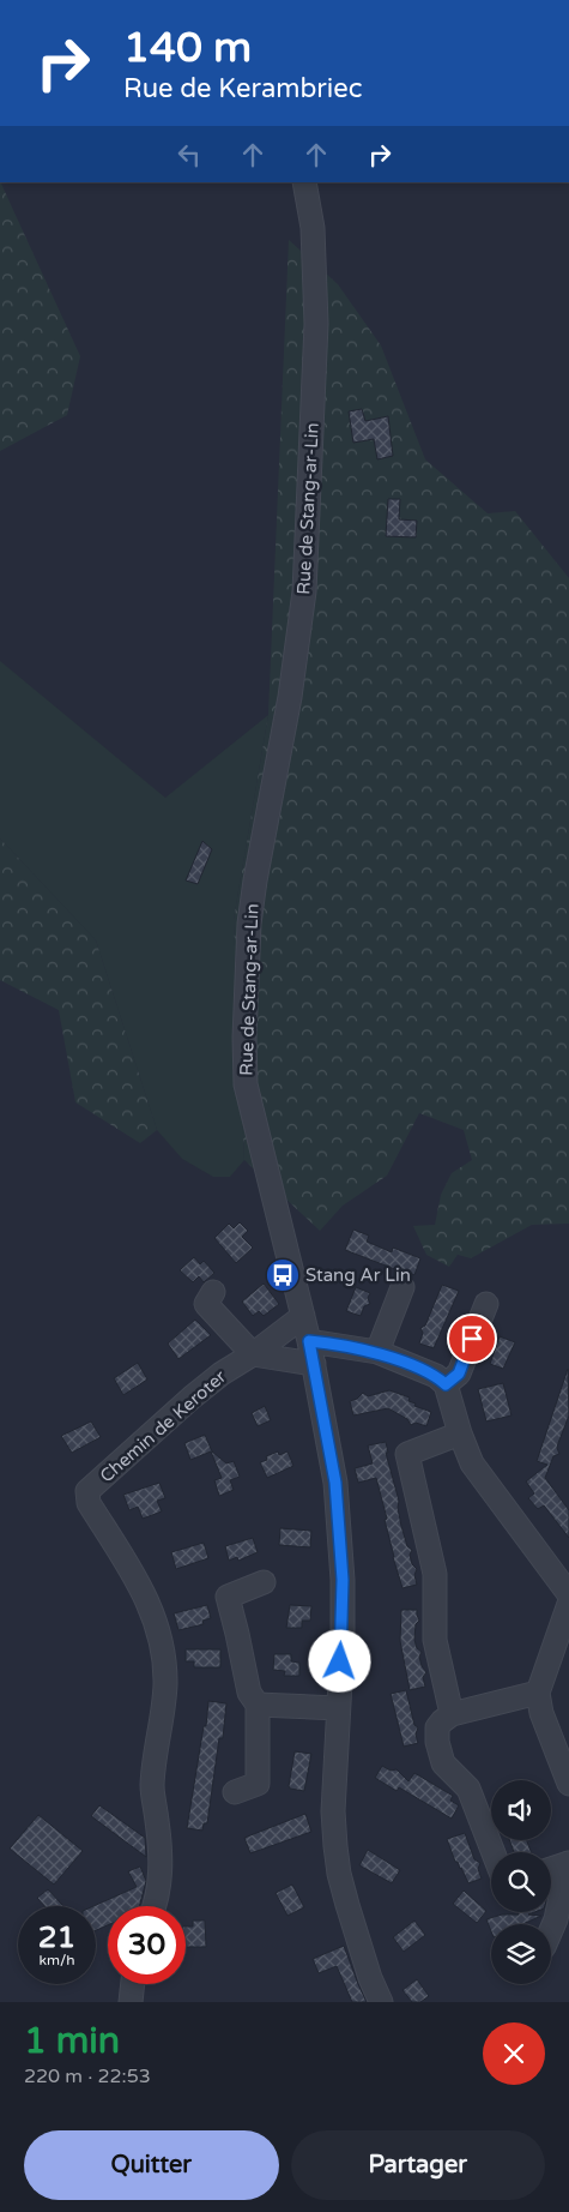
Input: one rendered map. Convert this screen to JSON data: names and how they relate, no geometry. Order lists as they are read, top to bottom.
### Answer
{
  "streets": {
    "street": ["Rue de Stang-ar-Lin", "Chemin de Keroter"]
  },
  "crossings": [
    ["Rue de Stang-ar-Lin", "Chemin de Keroter"]
  ],
  "places": {
    "bus stop": ["Stang Ar Lin"]
  },
  "page": {
    "turn": ["140 m", "Rue de Kerambriec"],
    "speed": "21 km/h",
    "limit": "30",
    "heading": ["1 min", "220 m · 22:53"],
    "buttons": ["Quitter", "Partager"]
  }
}
